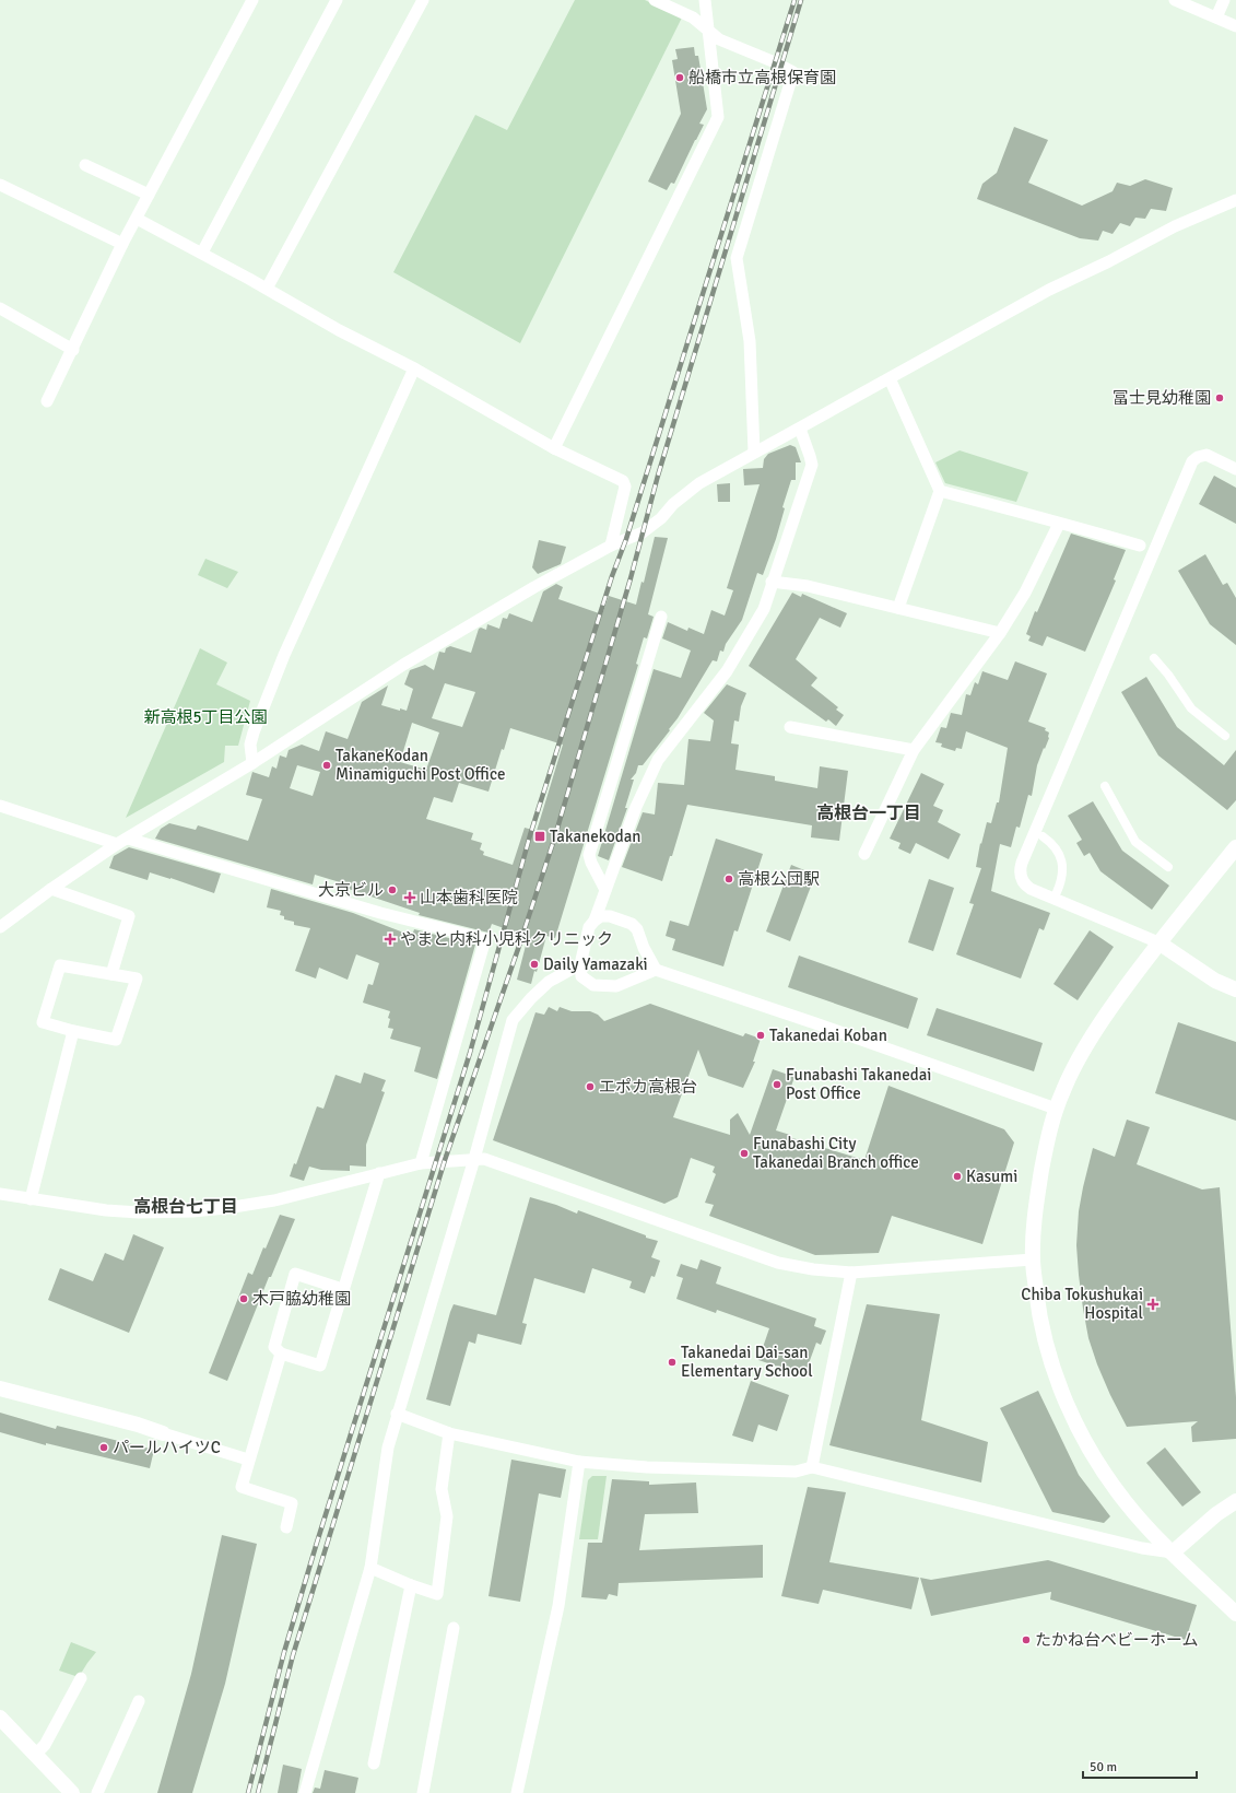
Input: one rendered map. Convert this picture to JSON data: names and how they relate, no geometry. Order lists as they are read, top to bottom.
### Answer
{
  "districts": ["高根台一丁目", "高根台七丁目"],
  "parks": ["新高根5丁目公園"],
  "places": {
    "other": [
      "船橋市立高根保育園",
      "冨士見幼稚園",
      "TakaneKodan Minamiguchi Post Office",
      "高根公団駅",
      "大京ビル",
      "Daily Yamazaki",
      "Takanedai Koban",
      "Funabashi Takanedai Post Office",
      "エポカ高根台",
      "Funabashi City Takanedai Branch office",
      "Kasumi",
      "木戸脇幼稚園",
      "Takanedai Dai-san Elementary School",
      "パールハイツC",
      "たかね台ベビーホーム"
    ],
    "transit": ["Takanekodan"],
    "health": ["山本歯科医院", "やまと内科小児科クリニック", "Chiba Tokushukai Hospital"]
  },
  "scale_bar": "50 m"
}
